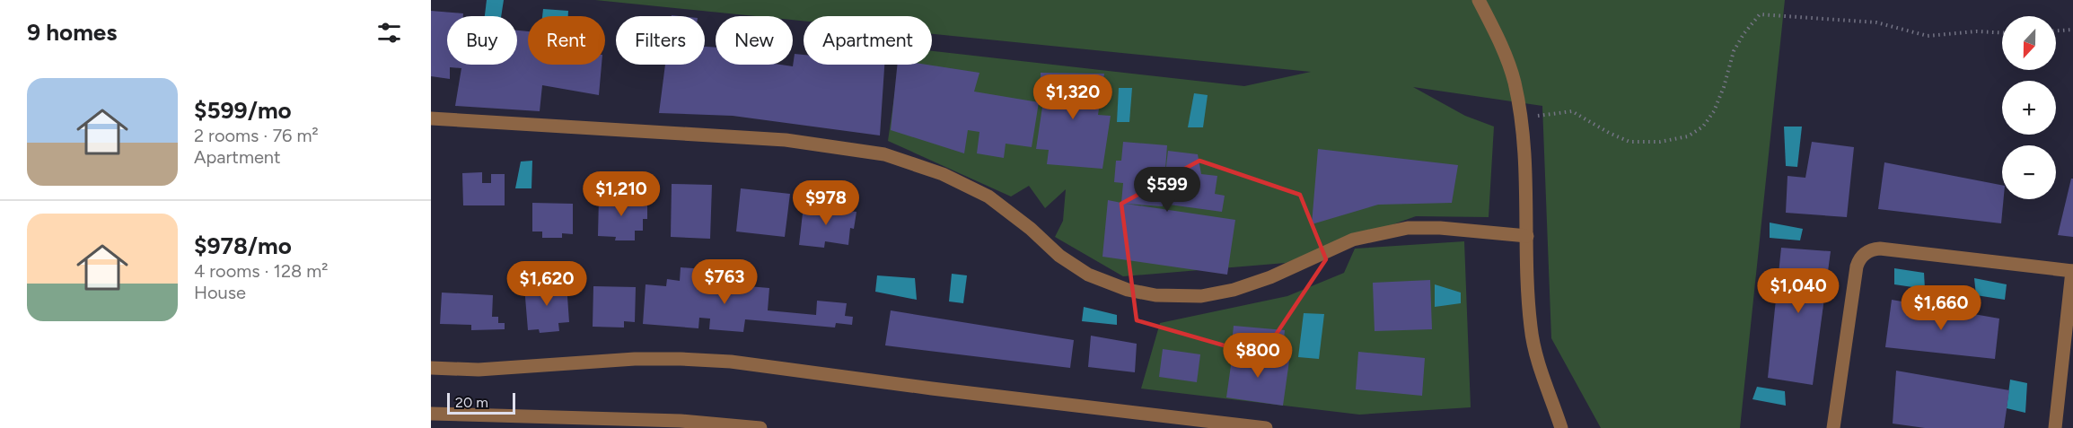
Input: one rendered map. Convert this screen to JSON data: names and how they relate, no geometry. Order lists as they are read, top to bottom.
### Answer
{
  "scale_bar": "20 m",
  "north": "bottom",
  "page": {
    "heading": "9 homes",
    "map_buttons": ["+", "−"],
    "chip": [
      "Buy",
      "Rent",
      "Filters",
      "New",
      "Apartment"
    ],
    "list": [
      {
        "name": "$599/mo",
        "note": "2 rooms · 76 m² · Apartment"
      },
      {
        "name": "$978/mo",
        "note": "4 rooms · 128 m² · House"
      }
    ],
    "price": [
      "$1,320",
      "$599",
      "$1,210",
      "$978",
      "$763",
      "$1,620",
      "$1,040",
      "$1,660",
      "$800"
    ],
    "scale": "20 m"
  }
}
